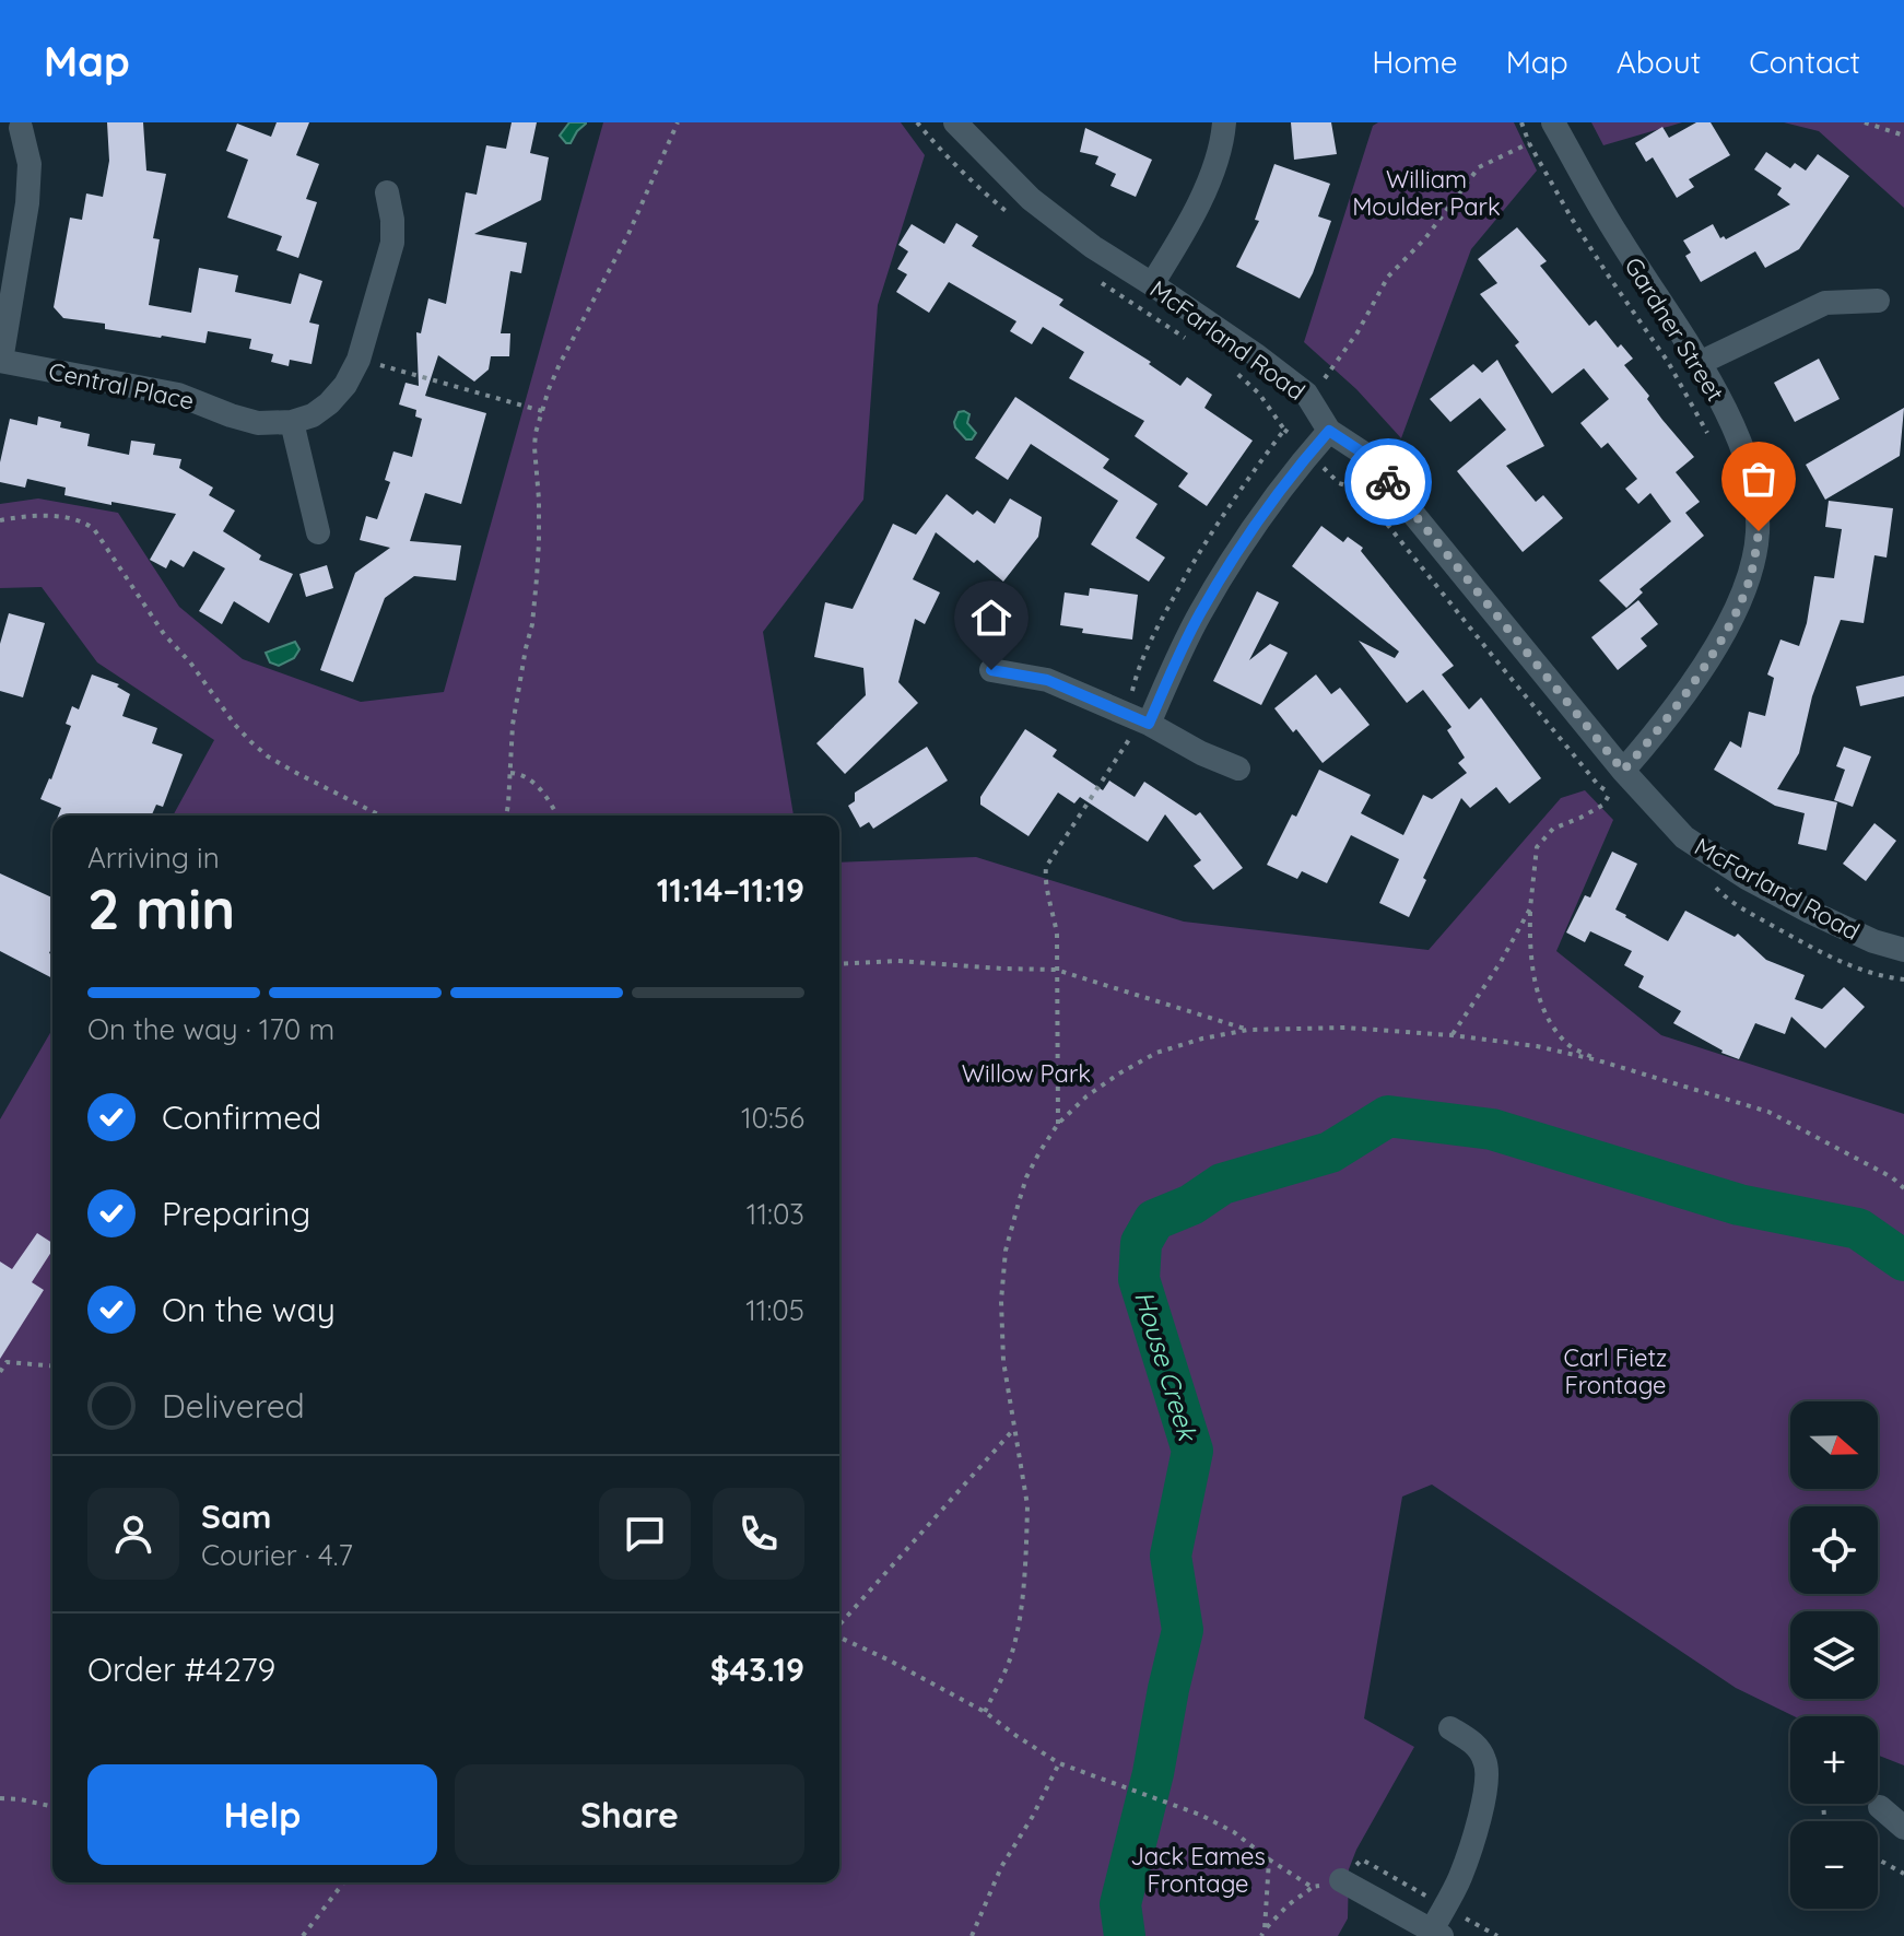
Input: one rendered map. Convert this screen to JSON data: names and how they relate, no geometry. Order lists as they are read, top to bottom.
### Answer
{
  "streets": {
    "street": ["Gardner Street", "McFarland Road", "Central Place"]
  },
  "crossings": [
    ["Gardner Street", "McFarland Road"]
  ],
  "water": ["House Creek"],
  "parks": [
    "William Moulder Park",
    "Willow Park",
    "Carl Fietz Frontage",
    "Jack Eames Frontage"
  ],
  "north": "right",
  "page": {
    "header": "Map",
    "nav": [
      "Home",
      "Map",
      "About",
      "Contact"
    ],
    "heading": ["2 min", "Arriving in", "11:14–11:19"],
    "panel": [
      "Sam",
      "Courier · 4.7",
      "Order #4279",
      "$43.19"
    ],
    "bar": "On the way · 170 m",
    "list": [
      ["Confirmed", "10:56"],
      ["Preparing", "11:03"],
      ["On the way", "11:05"],
      "Delivered"
    ],
    "map_buttons": ["+", "−"],
    "buttons": ["Help", "Share"]
  }
}
